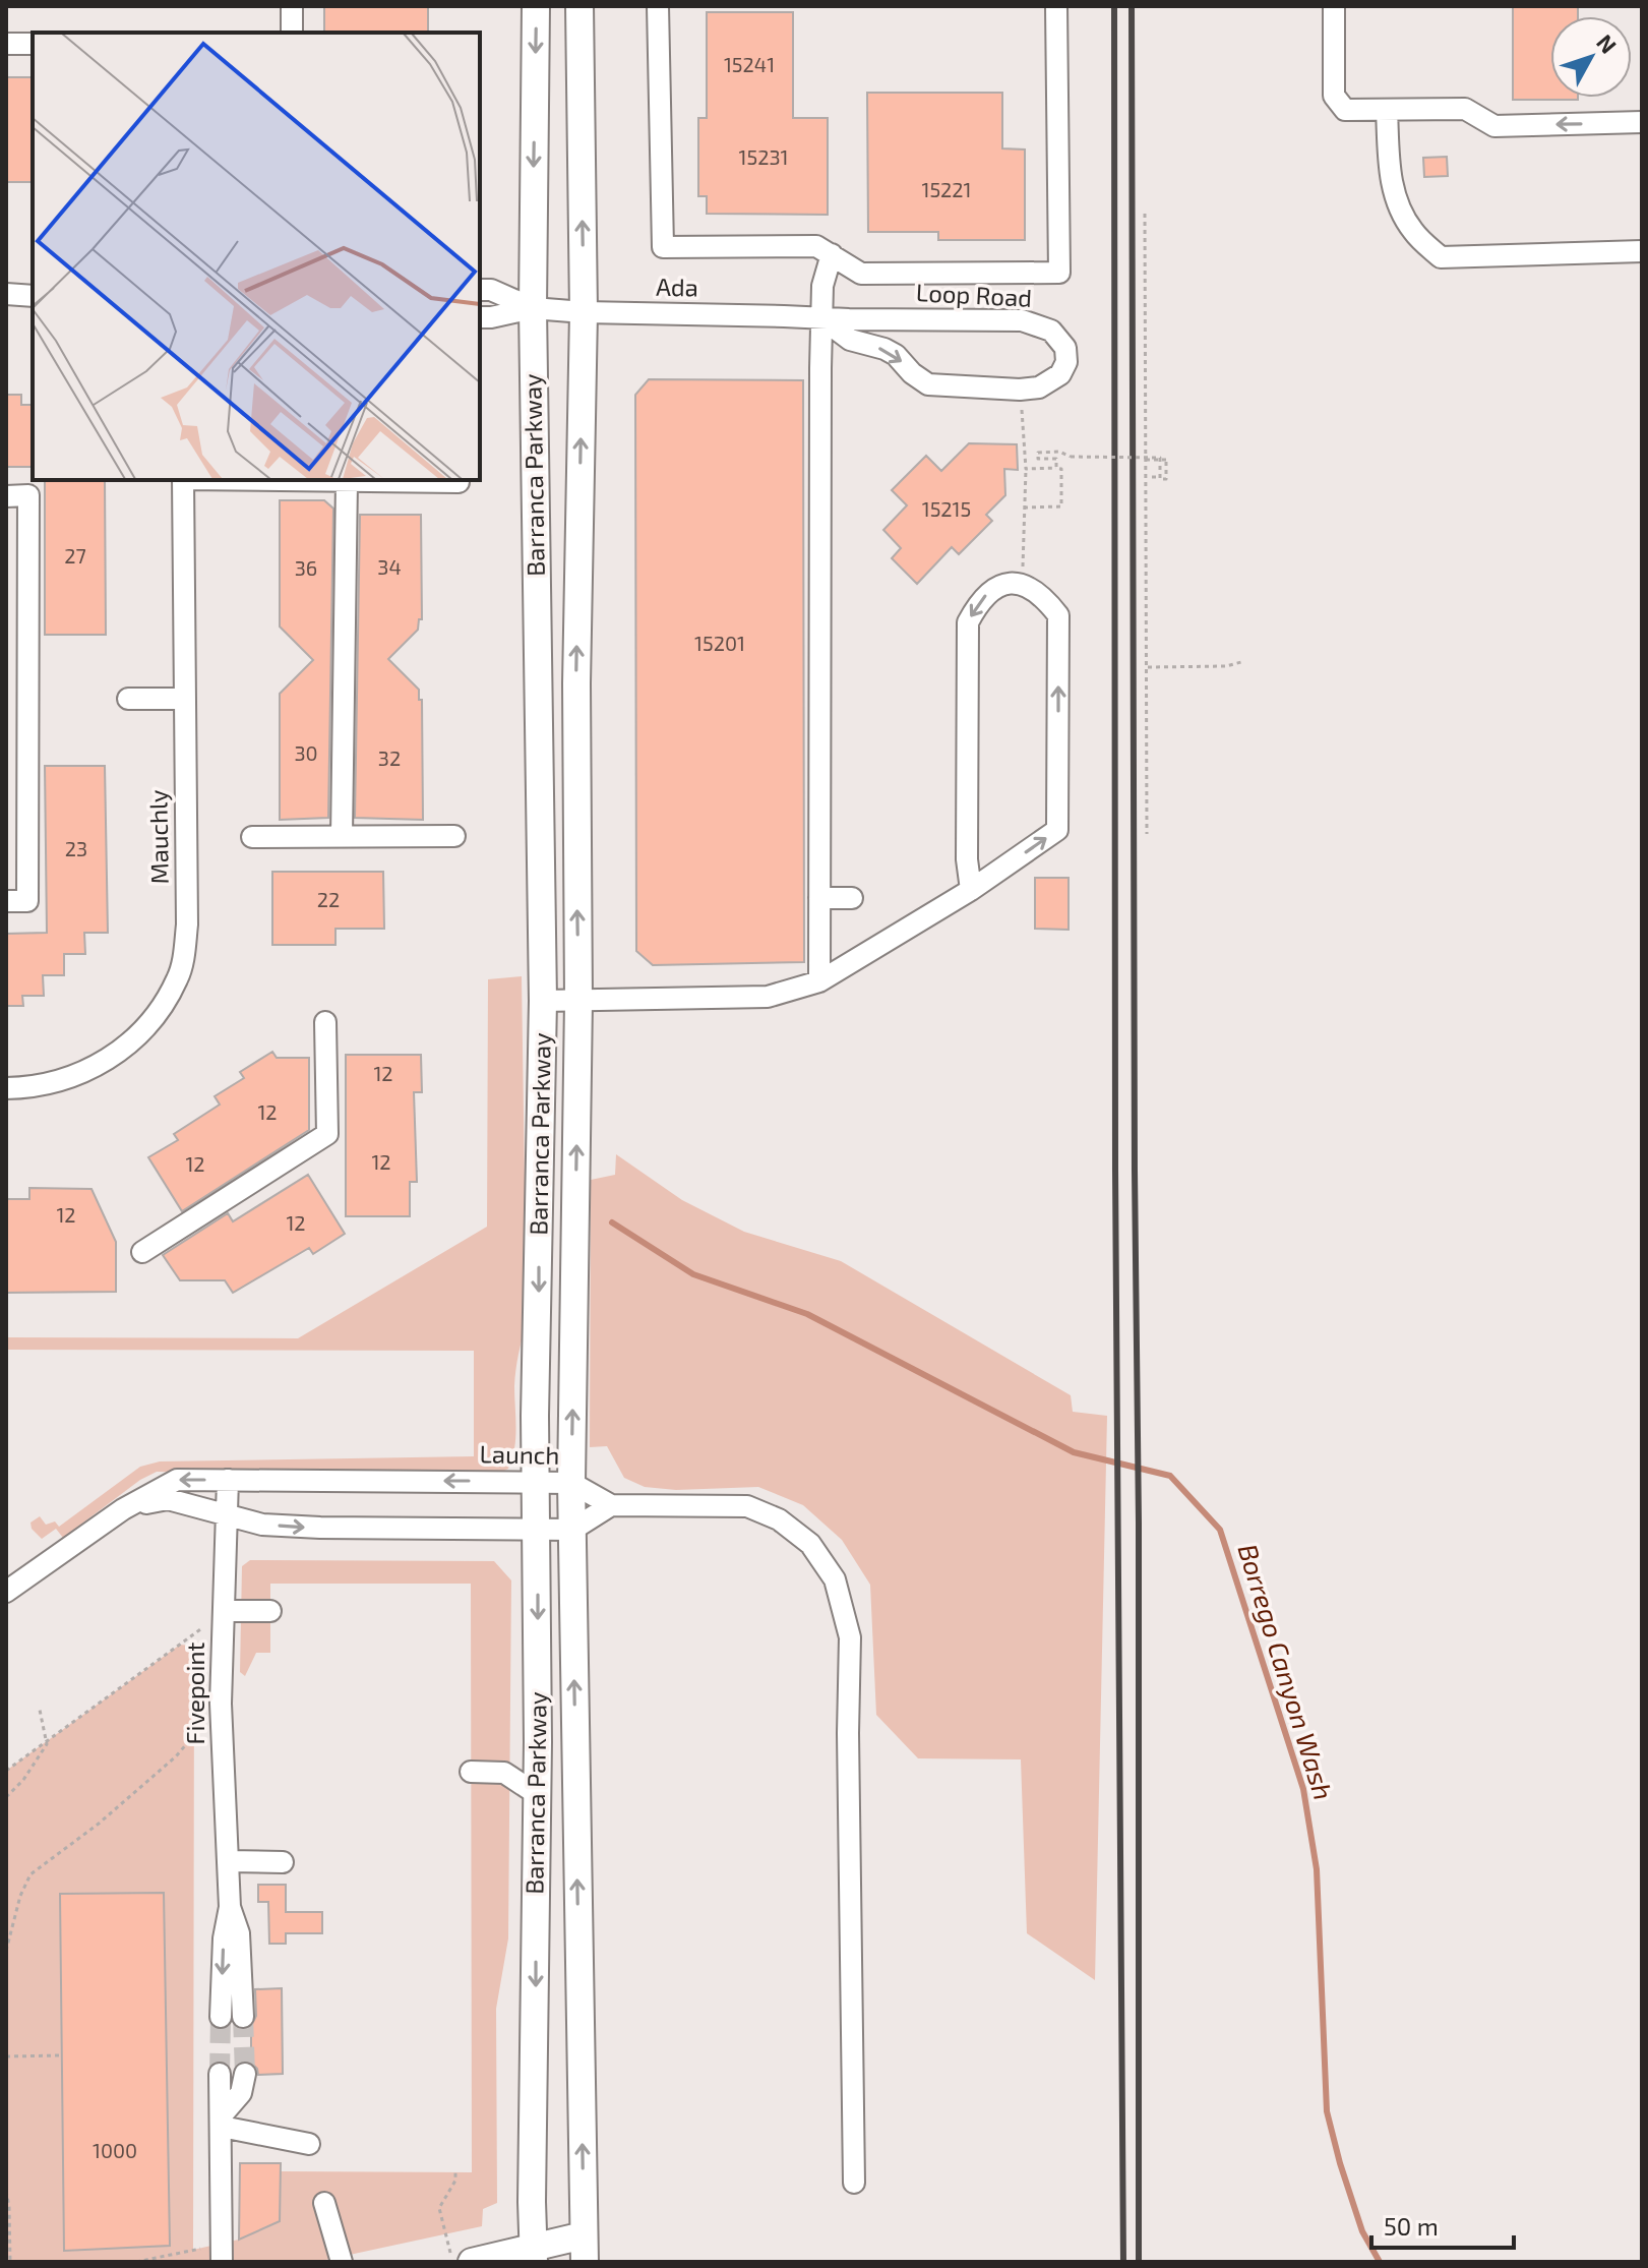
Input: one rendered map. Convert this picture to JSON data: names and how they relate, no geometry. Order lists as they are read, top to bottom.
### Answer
{
  "streets": {
    "main road": ["Barranca Parkway"],
    "street": [
      "Ada",
      "Loop Road",
      "Mauchly",
      "Launch",
      "Fivepoint"
    ]
  },
  "crossings": [
    ["Ada", "Loop Road"],
    ["Ada", "Barranca Parkway"],
    ["Barranca Parkway", "Launch"],
    ["Launch", "Fivepoint"]
  ],
  "one_way": ["Loop Road"],
  "water": ["Borrego Canyon Wash"],
  "house_numbers": [
    "15241",
    "15231",
    "15221",
    "15215",
    "27",
    "34",
    "36",
    "15201",
    "30",
    "32",
    "23",
    "22",
    "12",
    "12",
    "12",
    "12",
    "12",
    "12",
    "1000"
  ],
  "scale_bar": "50 m",
  "north": "top right"
}
